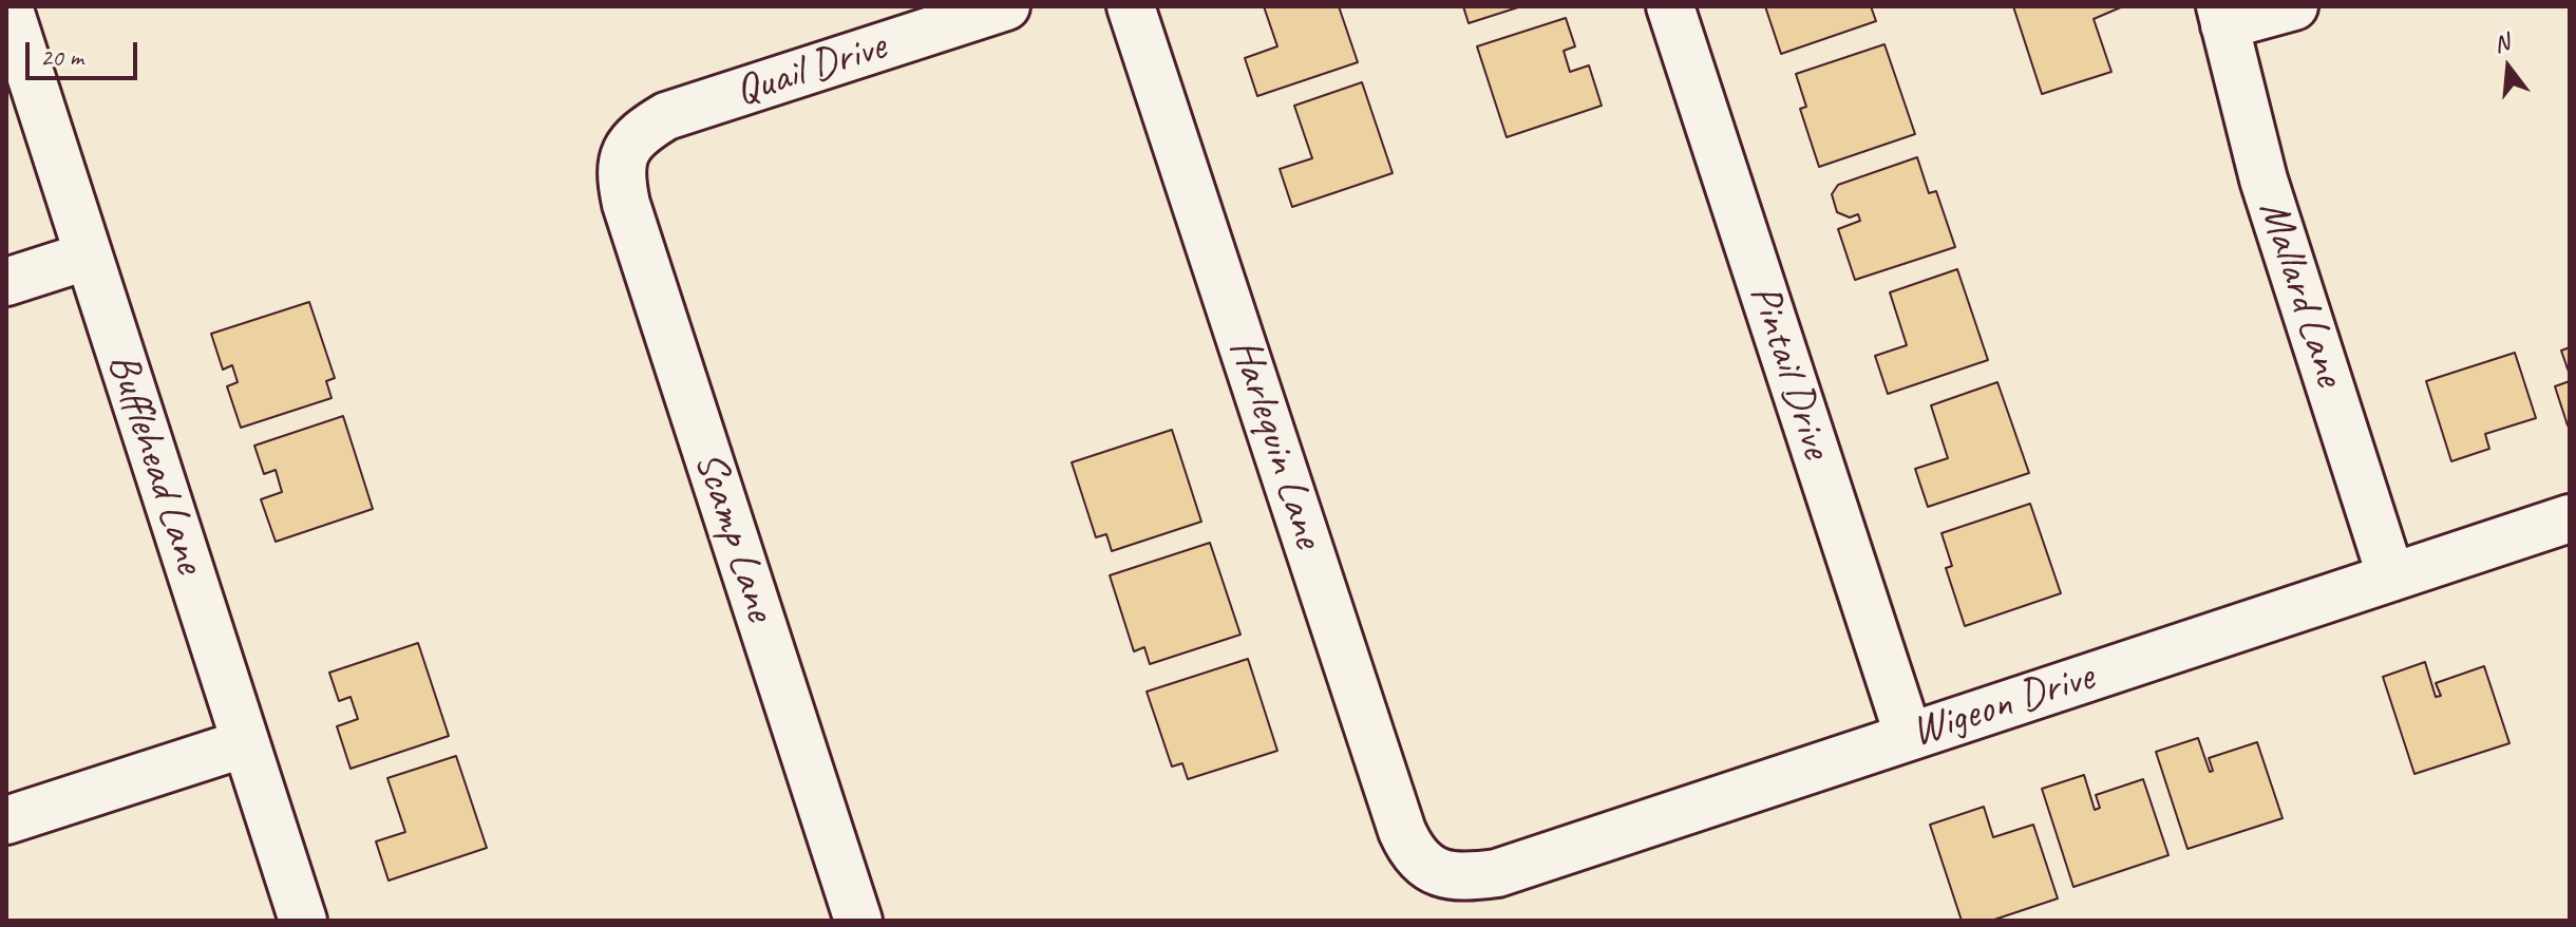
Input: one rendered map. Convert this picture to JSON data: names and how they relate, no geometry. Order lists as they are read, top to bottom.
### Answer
{
  "streets": {
    "street": [
      "Quail Drive",
      "Mallard Lane",
      "Pintail Drive",
      "Harlequin Lane",
      "Bufflehead Lane",
      "Scamp Lane",
      "Wigeon Drive"
    ]
  },
  "crossings": [
    ["Quail Drive", "Scamp Lane"],
    ["Mallard Lane", "Wigeon Drive"],
    ["Pintail Drive", "Wigeon Drive"],
    ["Harlequin Lane", "Wigeon Drive"]
  ],
  "scale_bar": "20 m",
  "north": "top"
}
